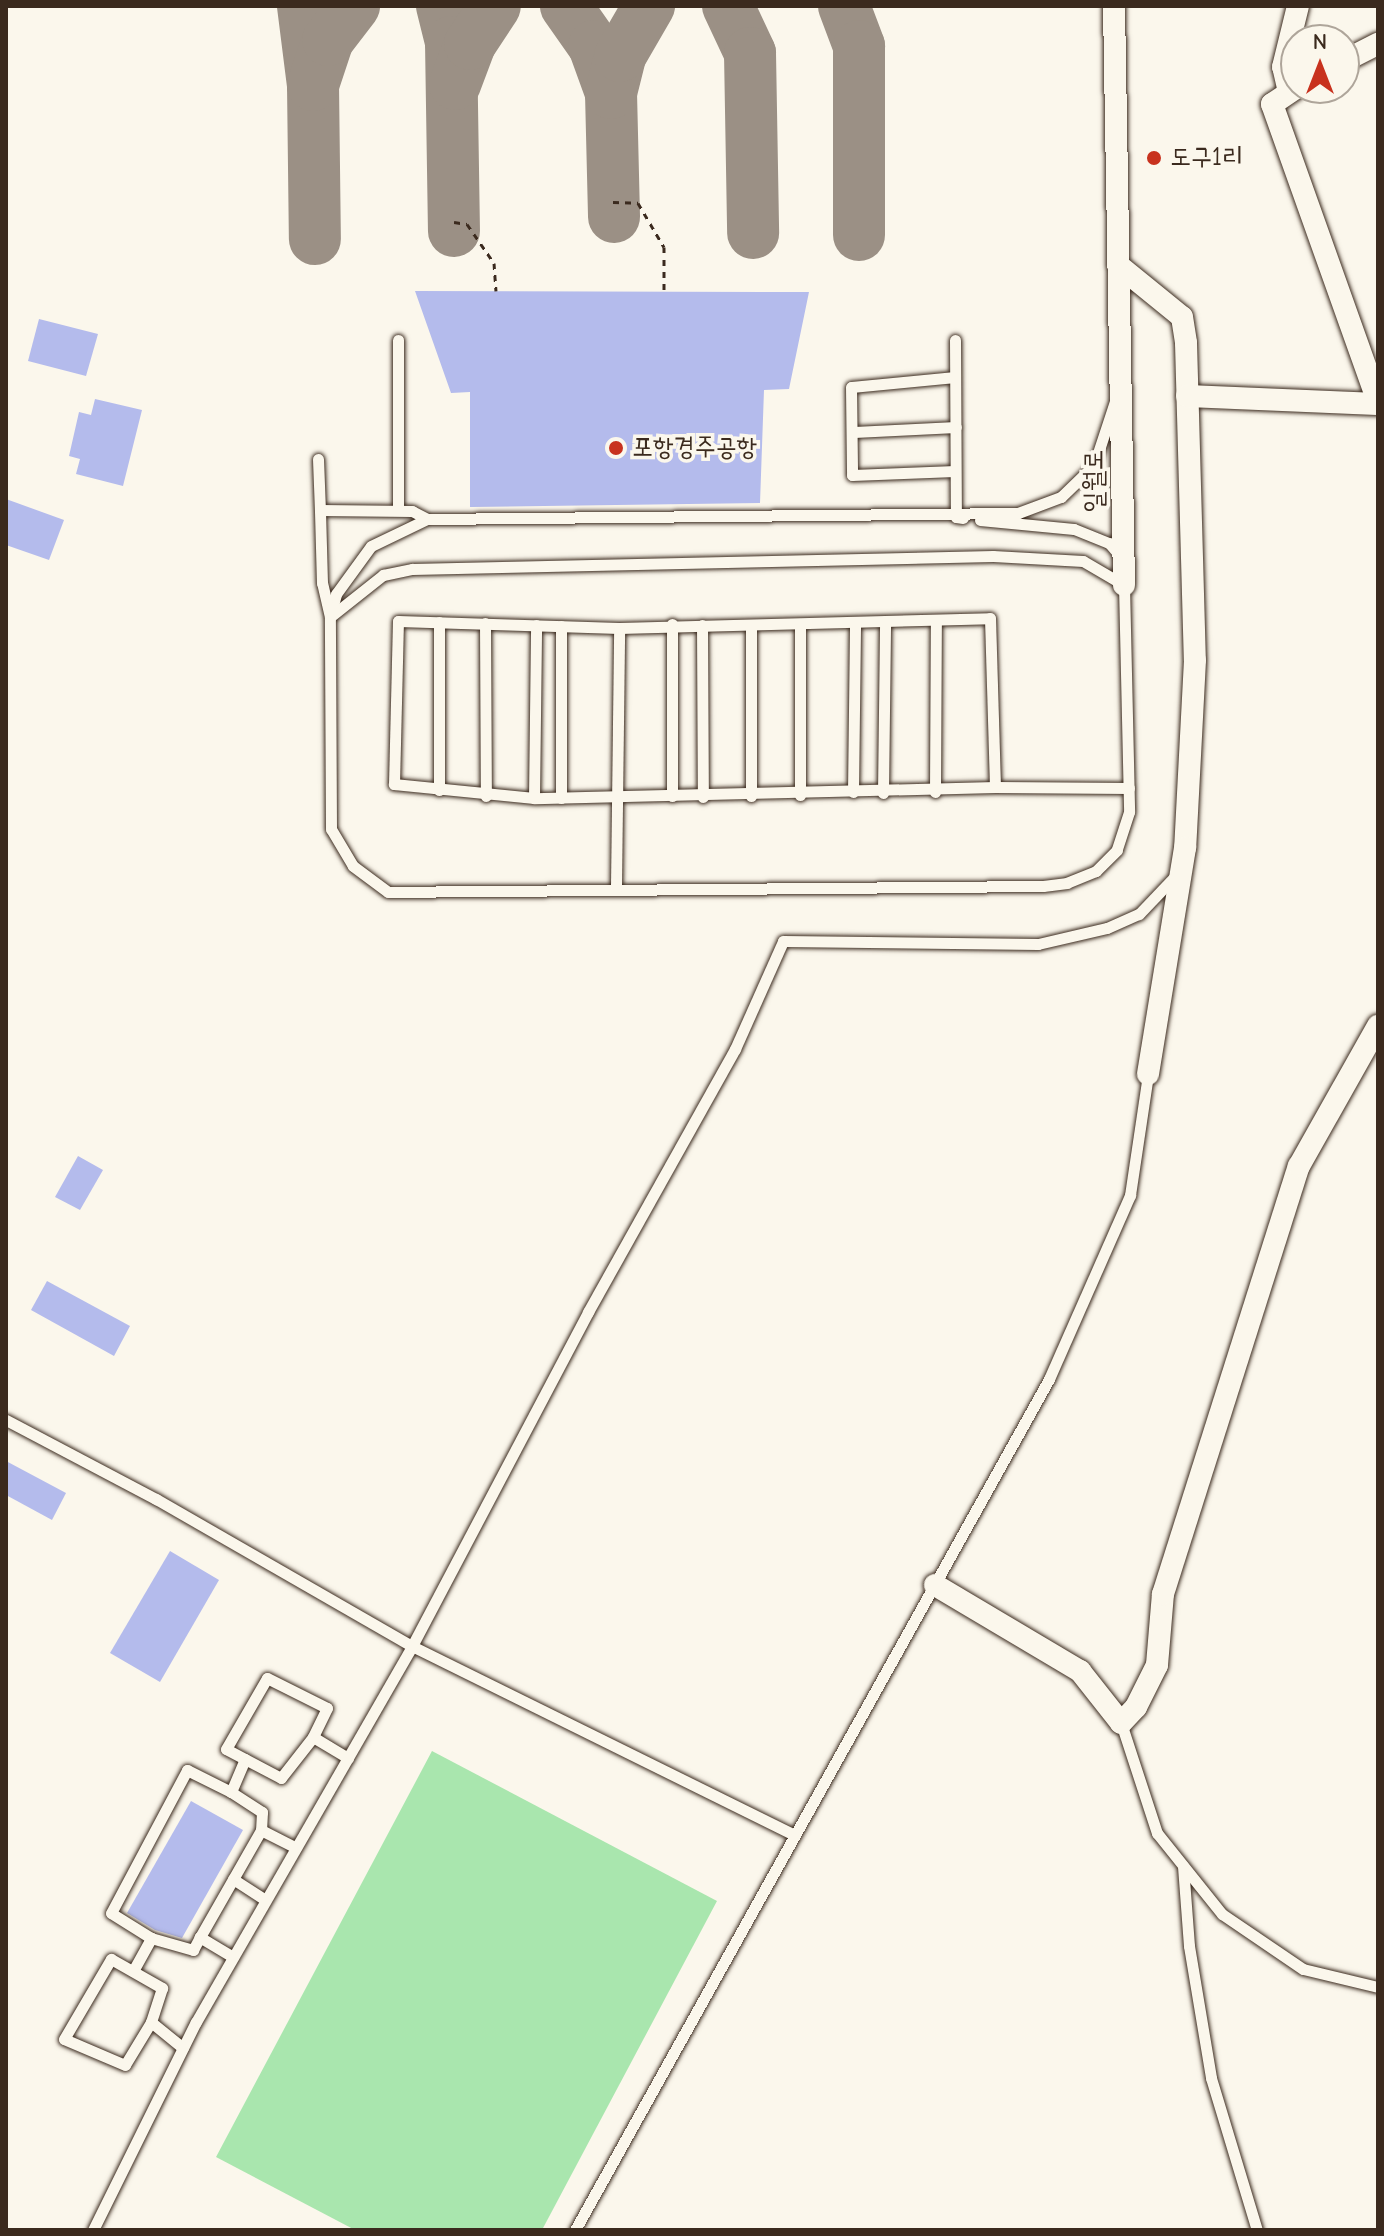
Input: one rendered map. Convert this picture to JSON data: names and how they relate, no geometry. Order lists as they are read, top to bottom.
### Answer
{
  "streets": {
    "street": ["일월로"]
  },
  "places": ["도구1리", "포항경주공항"],
  "north": "top"
}
